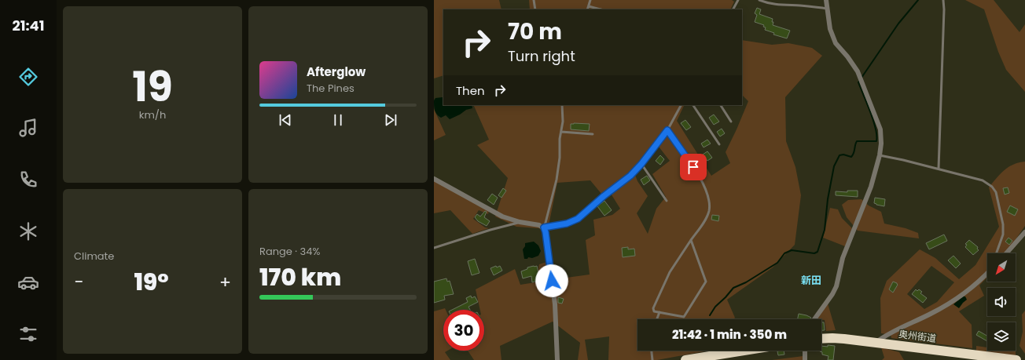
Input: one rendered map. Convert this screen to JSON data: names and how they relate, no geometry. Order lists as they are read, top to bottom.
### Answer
{
  "streets": {
    "highway": ["奥州街道"]
  },
  "districts": ["新田"],
  "north": "bottom left",
  "page": {
    "tabs": "21:41",
    "tile": [
      ["19", "km/h"],
      "Climate",
      ["Range · 34%", "170 km"]
    ],
    "turn": ["70 m", "Turn right"],
    "song": ["Afterglow", "The Pines"],
    "then": "Then",
    "heat": ["−", "19°", "+"],
    "limit": "30",
    "trip": "21:42 · 1 min · 350 m"
  }
}
